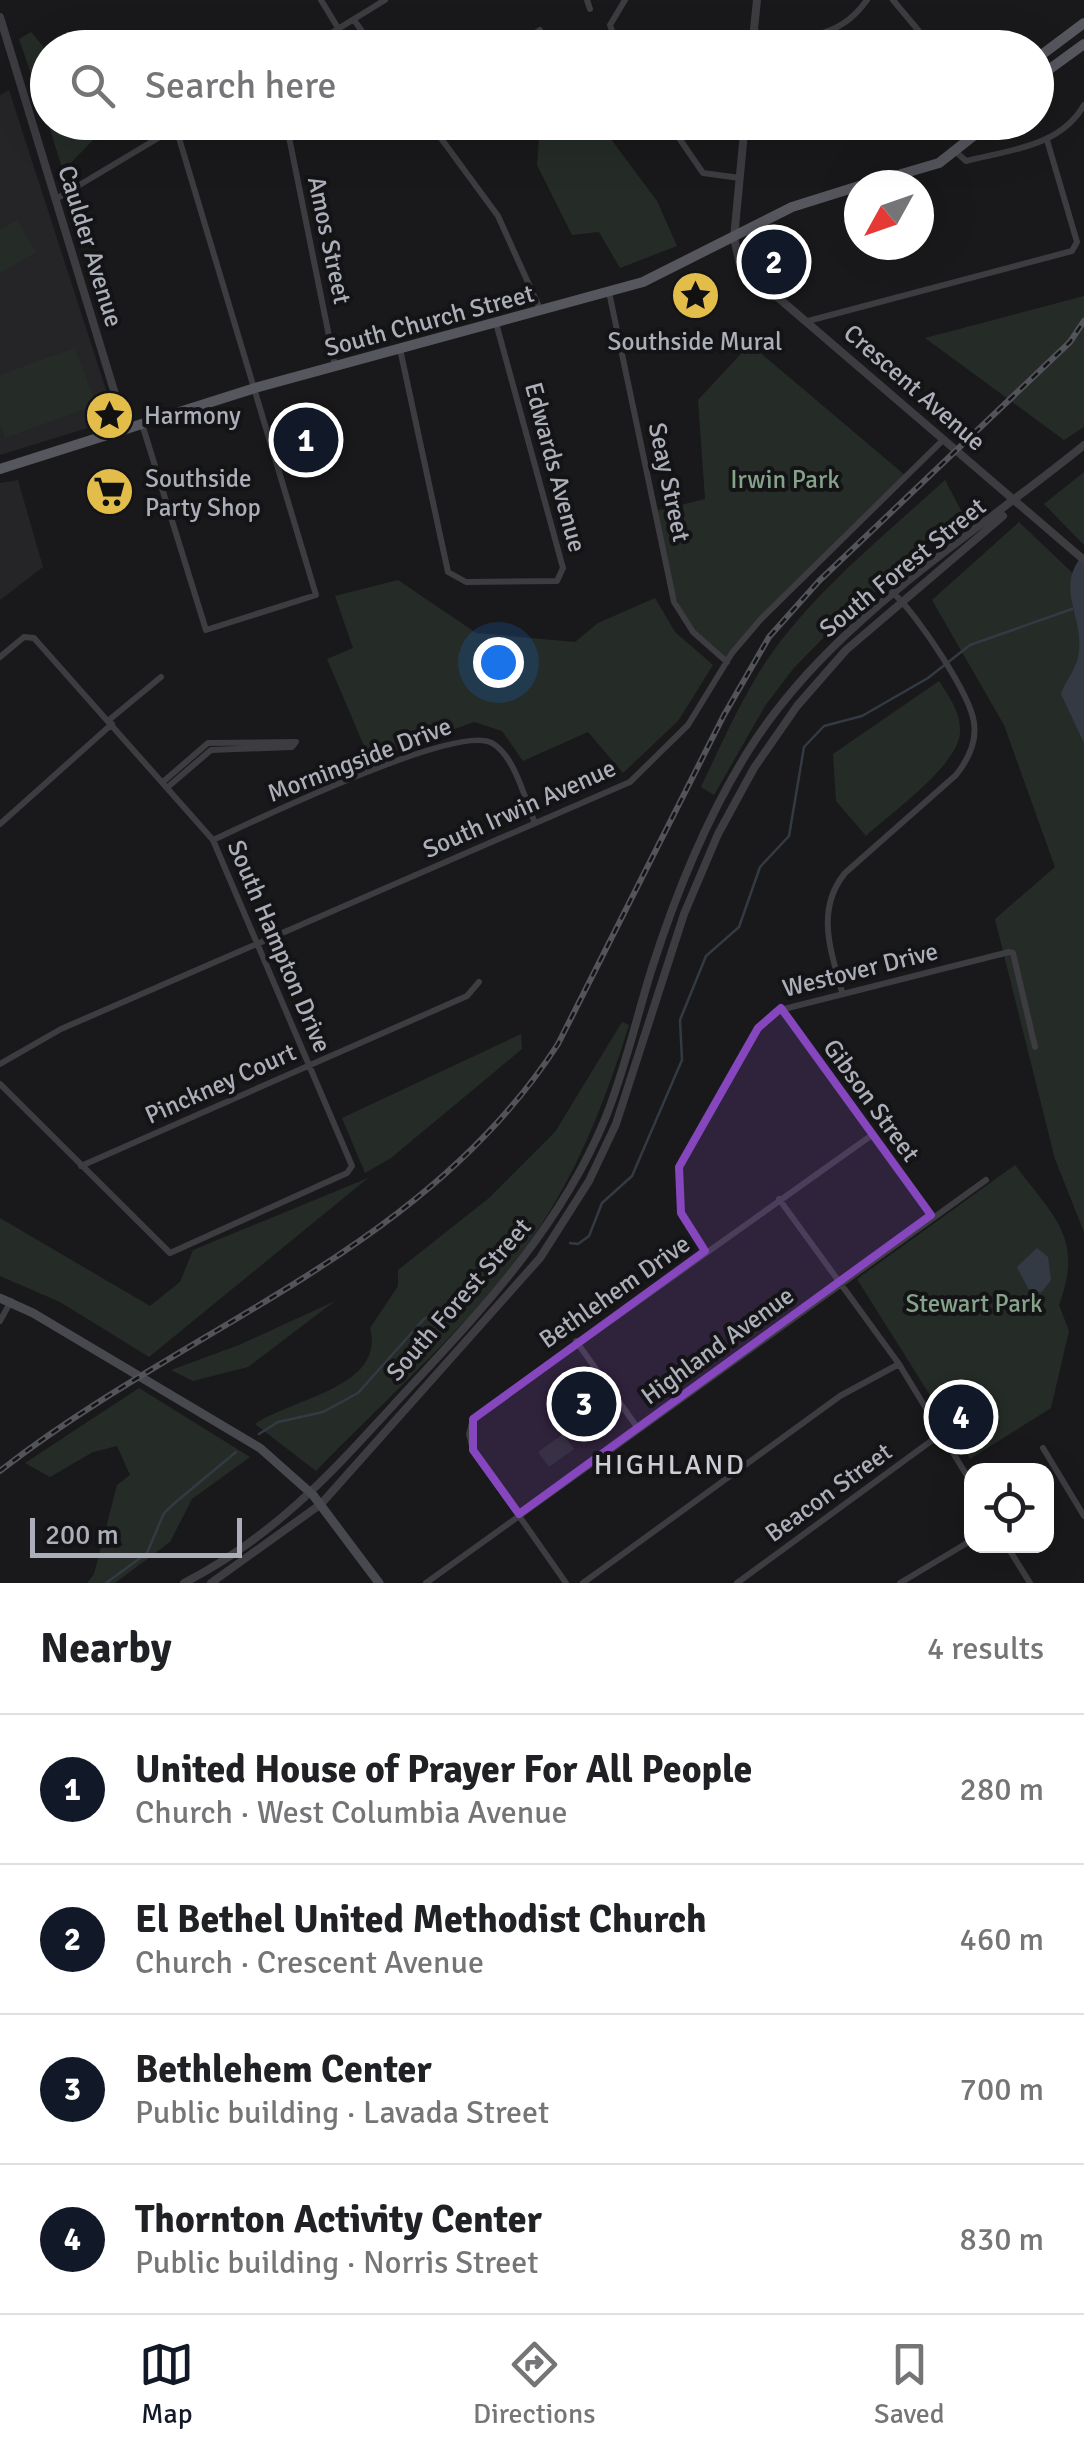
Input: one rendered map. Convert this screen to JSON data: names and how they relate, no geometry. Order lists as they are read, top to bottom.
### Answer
{
  "streets": {
    "main road": ["South Church Street"],
    "street": [
      "Amos Street",
      "Caulder Avenue",
      "Crescent Avenue",
      "Edwards Avenue",
      "Seay Street",
      "South Forest Street",
      "Morningside Drive",
      "South Irwin Avenue",
      "South Hampton Drive",
      "Westover Drive",
      "Pinckney Court",
      "Gibson Street",
      "Bethlehem Drive",
      "Highland Avenue",
      "Beacon Street"
    ]
  },
  "crossings": [
    ["Amos Street", "South Church Street"],
    ["Caulder Avenue", "South Church Street"],
    ["South Church Street", "Crescent Avenue"],
    ["South Church Street", "Edwards Avenue"],
    ["South Church Street", "Seay Street"],
    ["Crescent Avenue", "South Forest Street"],
    ["Crescent Avenue", "South Irwin Avenue"],
    ["Seay Street", "South Irwin Avenue"],
    ["Morningside Drive", "South Irwin Avenue"],
    ["Morningside Drive", "South Hampton Drive"],
    ["South Irwin Avenue", "South Hampton Drive"],
    ["South Hampton Drive", "Pinckney Court"],
    ["Westover Drive", "Gibson Street"],
    ["Westover Drive", "Bethlehem Drive"],
    ["Gibson Street", "Bethlehem Drive"],
    ["Gibson Street", "Highland Avenue"],
    ["Bethlehem Drive", "Highland Avenue"]
  ],
  "districts": ["HIGHLAND"],
  "parks": ["Irwin Park", "Stewart Park"],
  "places": {
    "place": ["Southside Mural", "Harmony"],
    "supermarket": ["Southside Party Shop"]
  },
  "scale_bar": "200 m",
  "north": "bottom left",
  "page": {
    "search": "Search here",
    "pins": [
      "2",
      "1",
      "3",
      "4"
    ],
    "scale": "200 m",
    "heading": ["Nearby", "4 results"],
    "list": [
      {
        "mark": "1",
        "name": "United House of Prayer For All People",
        "note": "Church · West Columbia Avenue",
        "value": "280 m"
      },
      {
        "mark": "2",
        "name": "El Bethel United Methodist Church",
        "note": "Church · Crescent Avenue",
        "value": "460 m"
      },
      {
        "mark": "3",
        "name": "Bethlehem Center",
        "note": "Public building · Lavada Street",
        "value": "700 m"
      },
      {
        "mark": "4",
        "name": "Thornton Activity Center",
        "note": "Public building · Norris Street",
        "value": "830 m"
      }
    ],
    "nav": ["Map", "Directions", "Saved"]
  }
}
